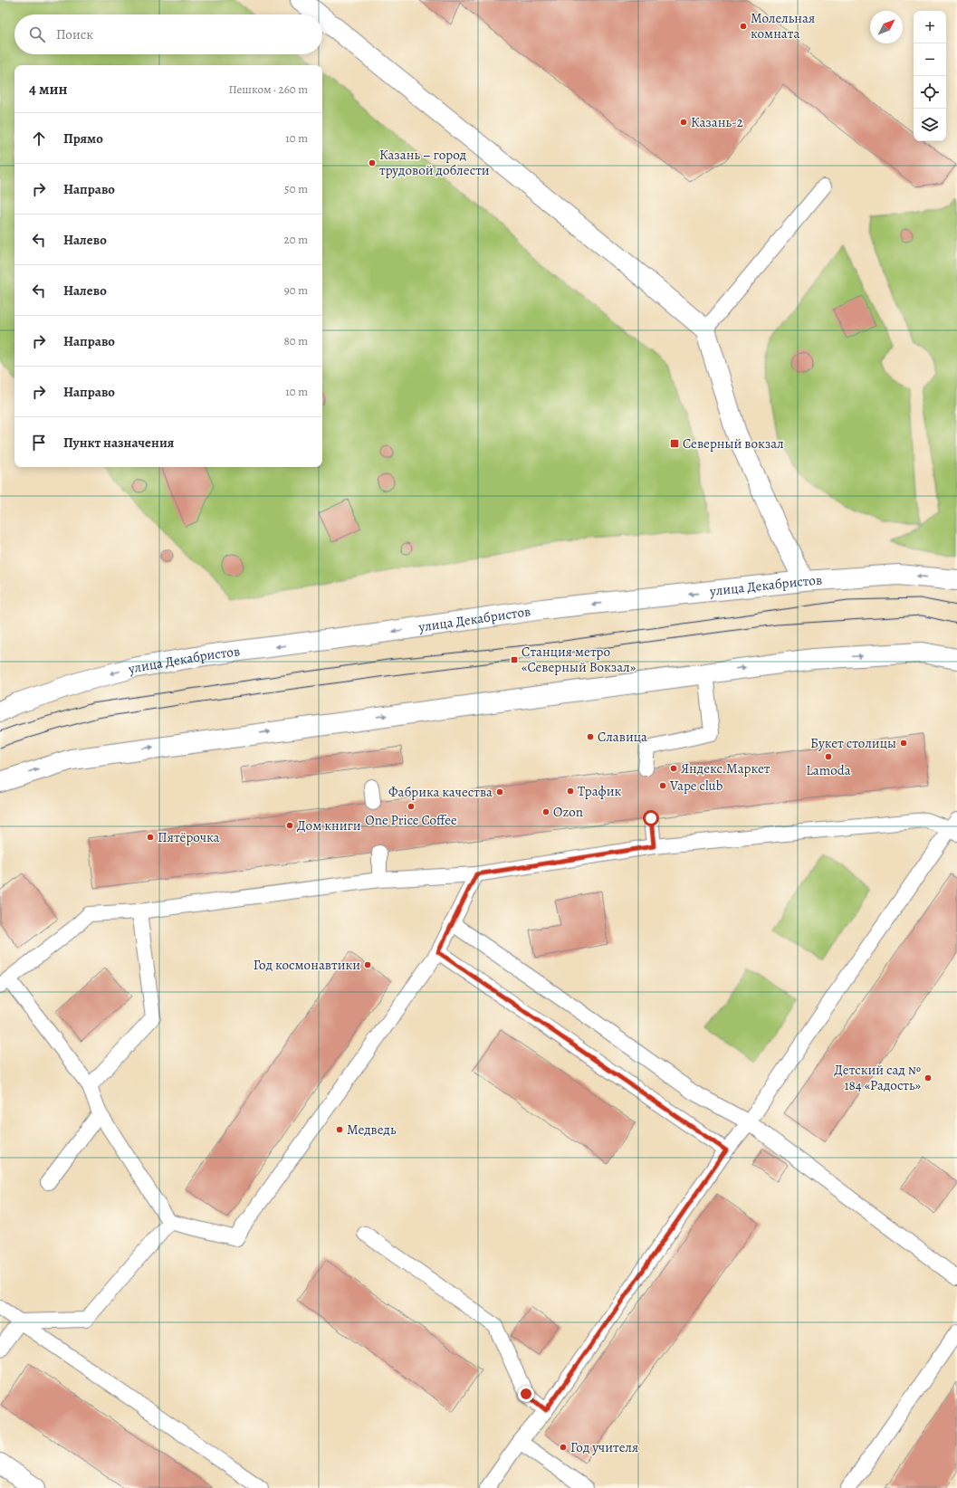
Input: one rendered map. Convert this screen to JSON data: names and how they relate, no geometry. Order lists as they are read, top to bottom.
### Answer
{
  "streets": {
    "main road": ["улица Декабристов"]
  },
  "places": {
    "other": [
      "Молельная комната",
      "Казань-2",
      "Казань – город трудовой доблести",
      "Славица",
      "Букет столицы",
      "Lamoda",
      "Яндекс.Маркет",
      "Vape club",
      "Трафик",
      "Фабрика качества",
      "One Price Coffee",
      "Ozon",
      "Дом книги",
      "Пятёрочка",
      "Год космонавтики",
      "Детский сад № 184 «Радость»",
      "Медведь",
      "Год учителя"
    ],
    "transit": ["Северный вокзал", "Станция метро «Северный Вокзал»"]
  },
  "north": "top right",
  "page": {
    "map_buttons": ["+", "−"],
    "search": "Поиск",
    "heading": ["4 мин", "Пешком · 260 m"],
    "list": [
      ["Прямо", "10 m"],
      ["Направо", "50 m"],
      ["Налево", "20 m"],
      ["Налево", "90 m"],
      ["Направо", "80 m"],
      ["Направо", "10 m"],
      "Пункт назначения"
    ]
  }
}
